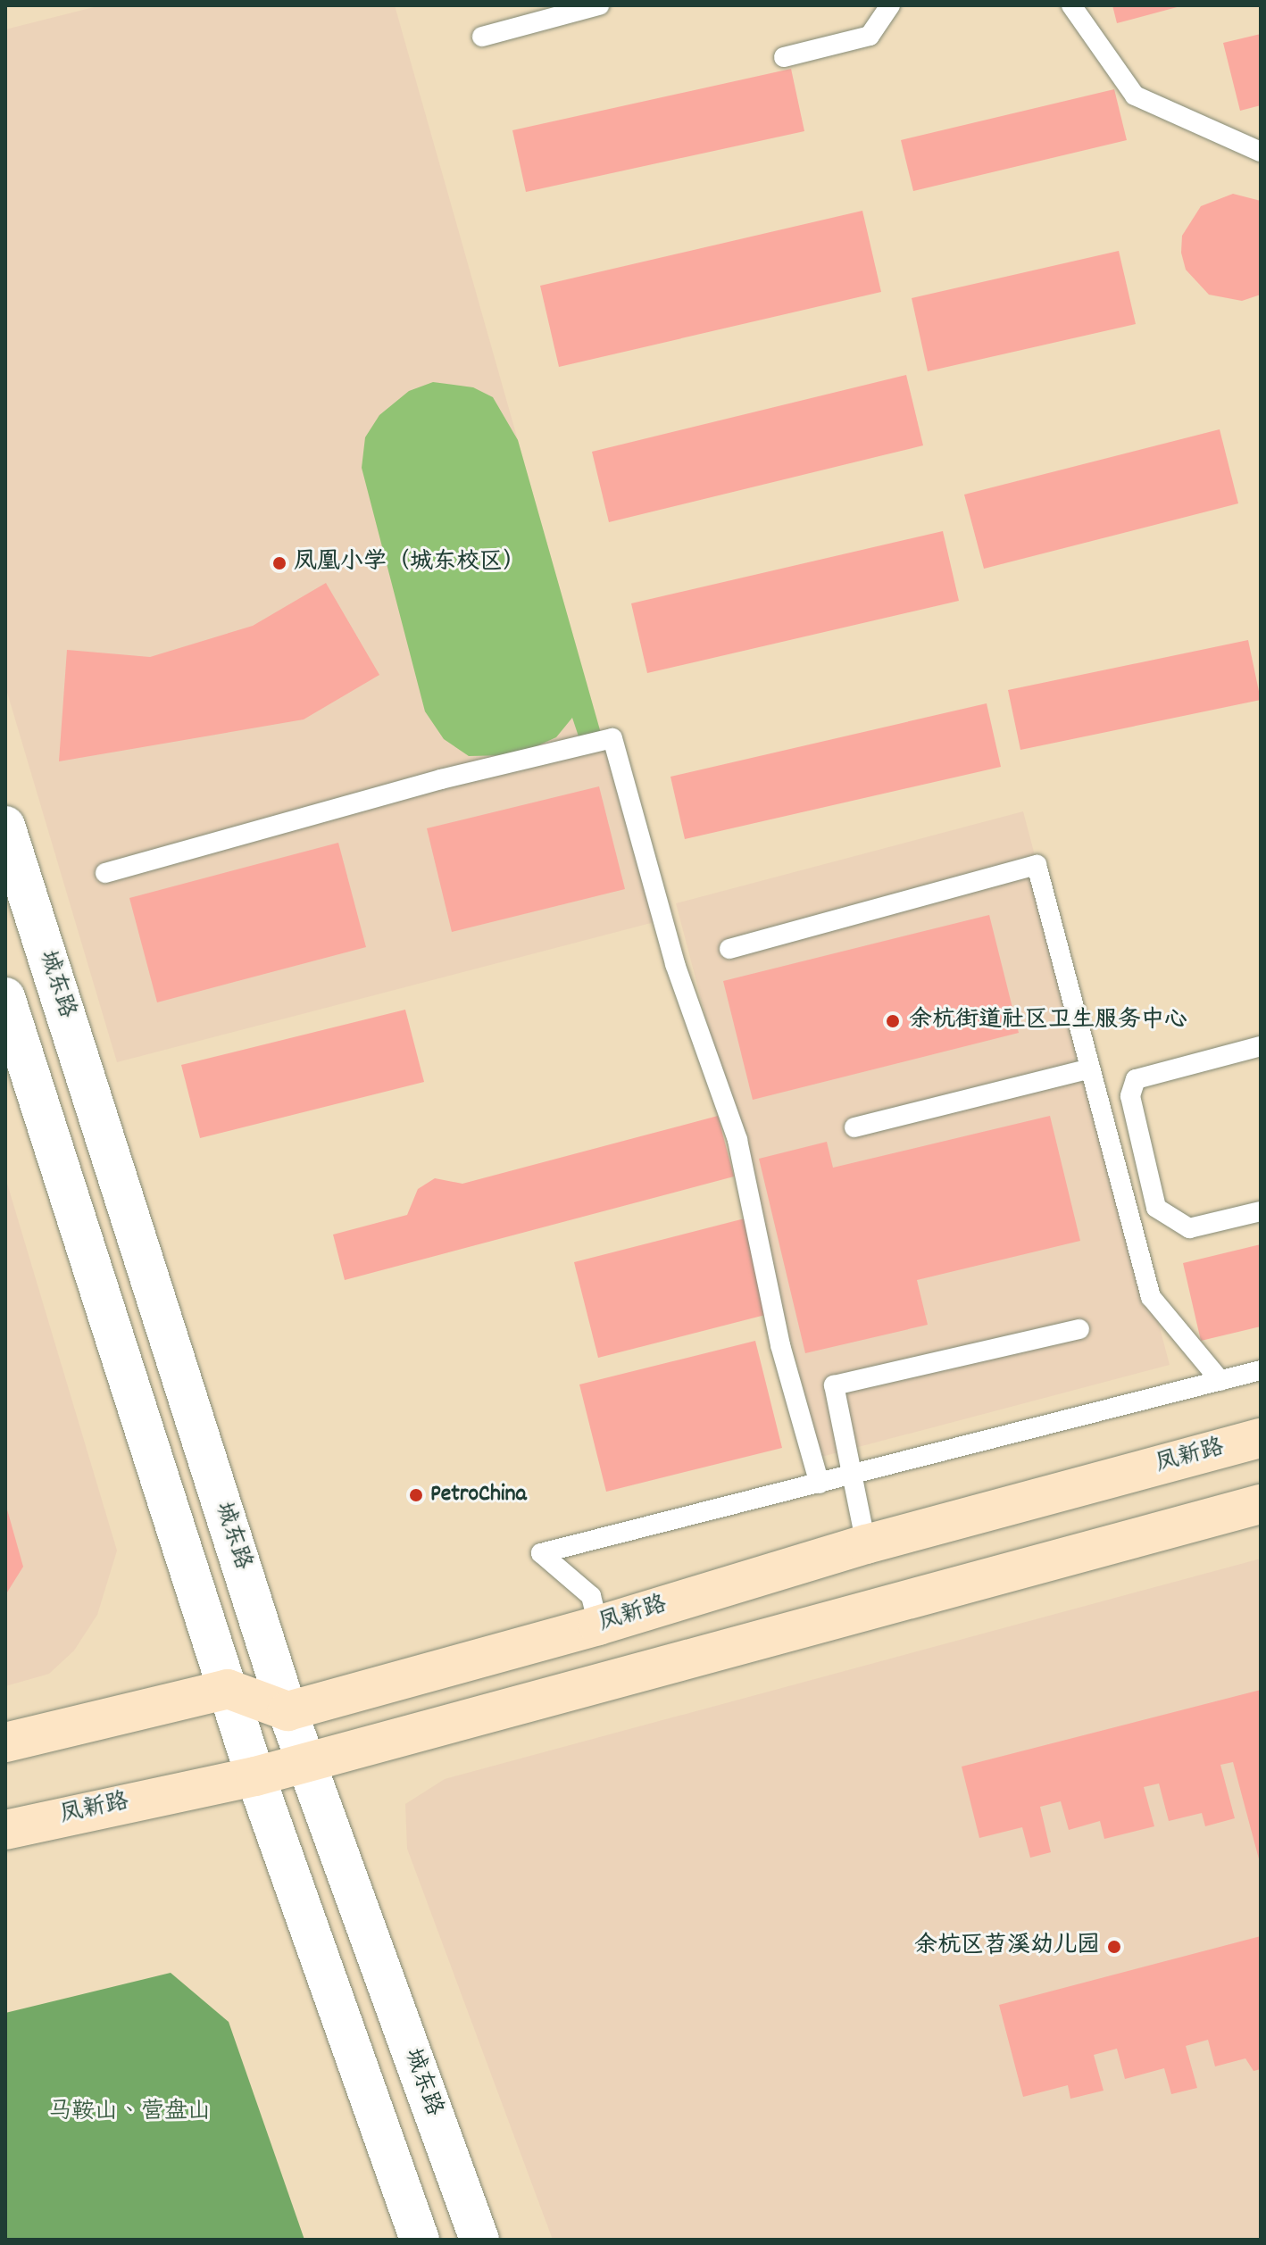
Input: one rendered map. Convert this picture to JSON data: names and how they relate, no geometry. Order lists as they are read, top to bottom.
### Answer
{
  "streets": {
    "main road": ["凤新路"],
    "street": ["城东路"]
  },
  "crossings": [
    ["城东路", "凤新路"]
  ],
  "parks": ["马鞍山、营盘山"],
  "places": [
    "凤凰小学（城东校区）",
    "余杭街道社区卫生服务中心",
    "PetroChina",
    "余杭区苕溪幼儿园"
  ]
}
